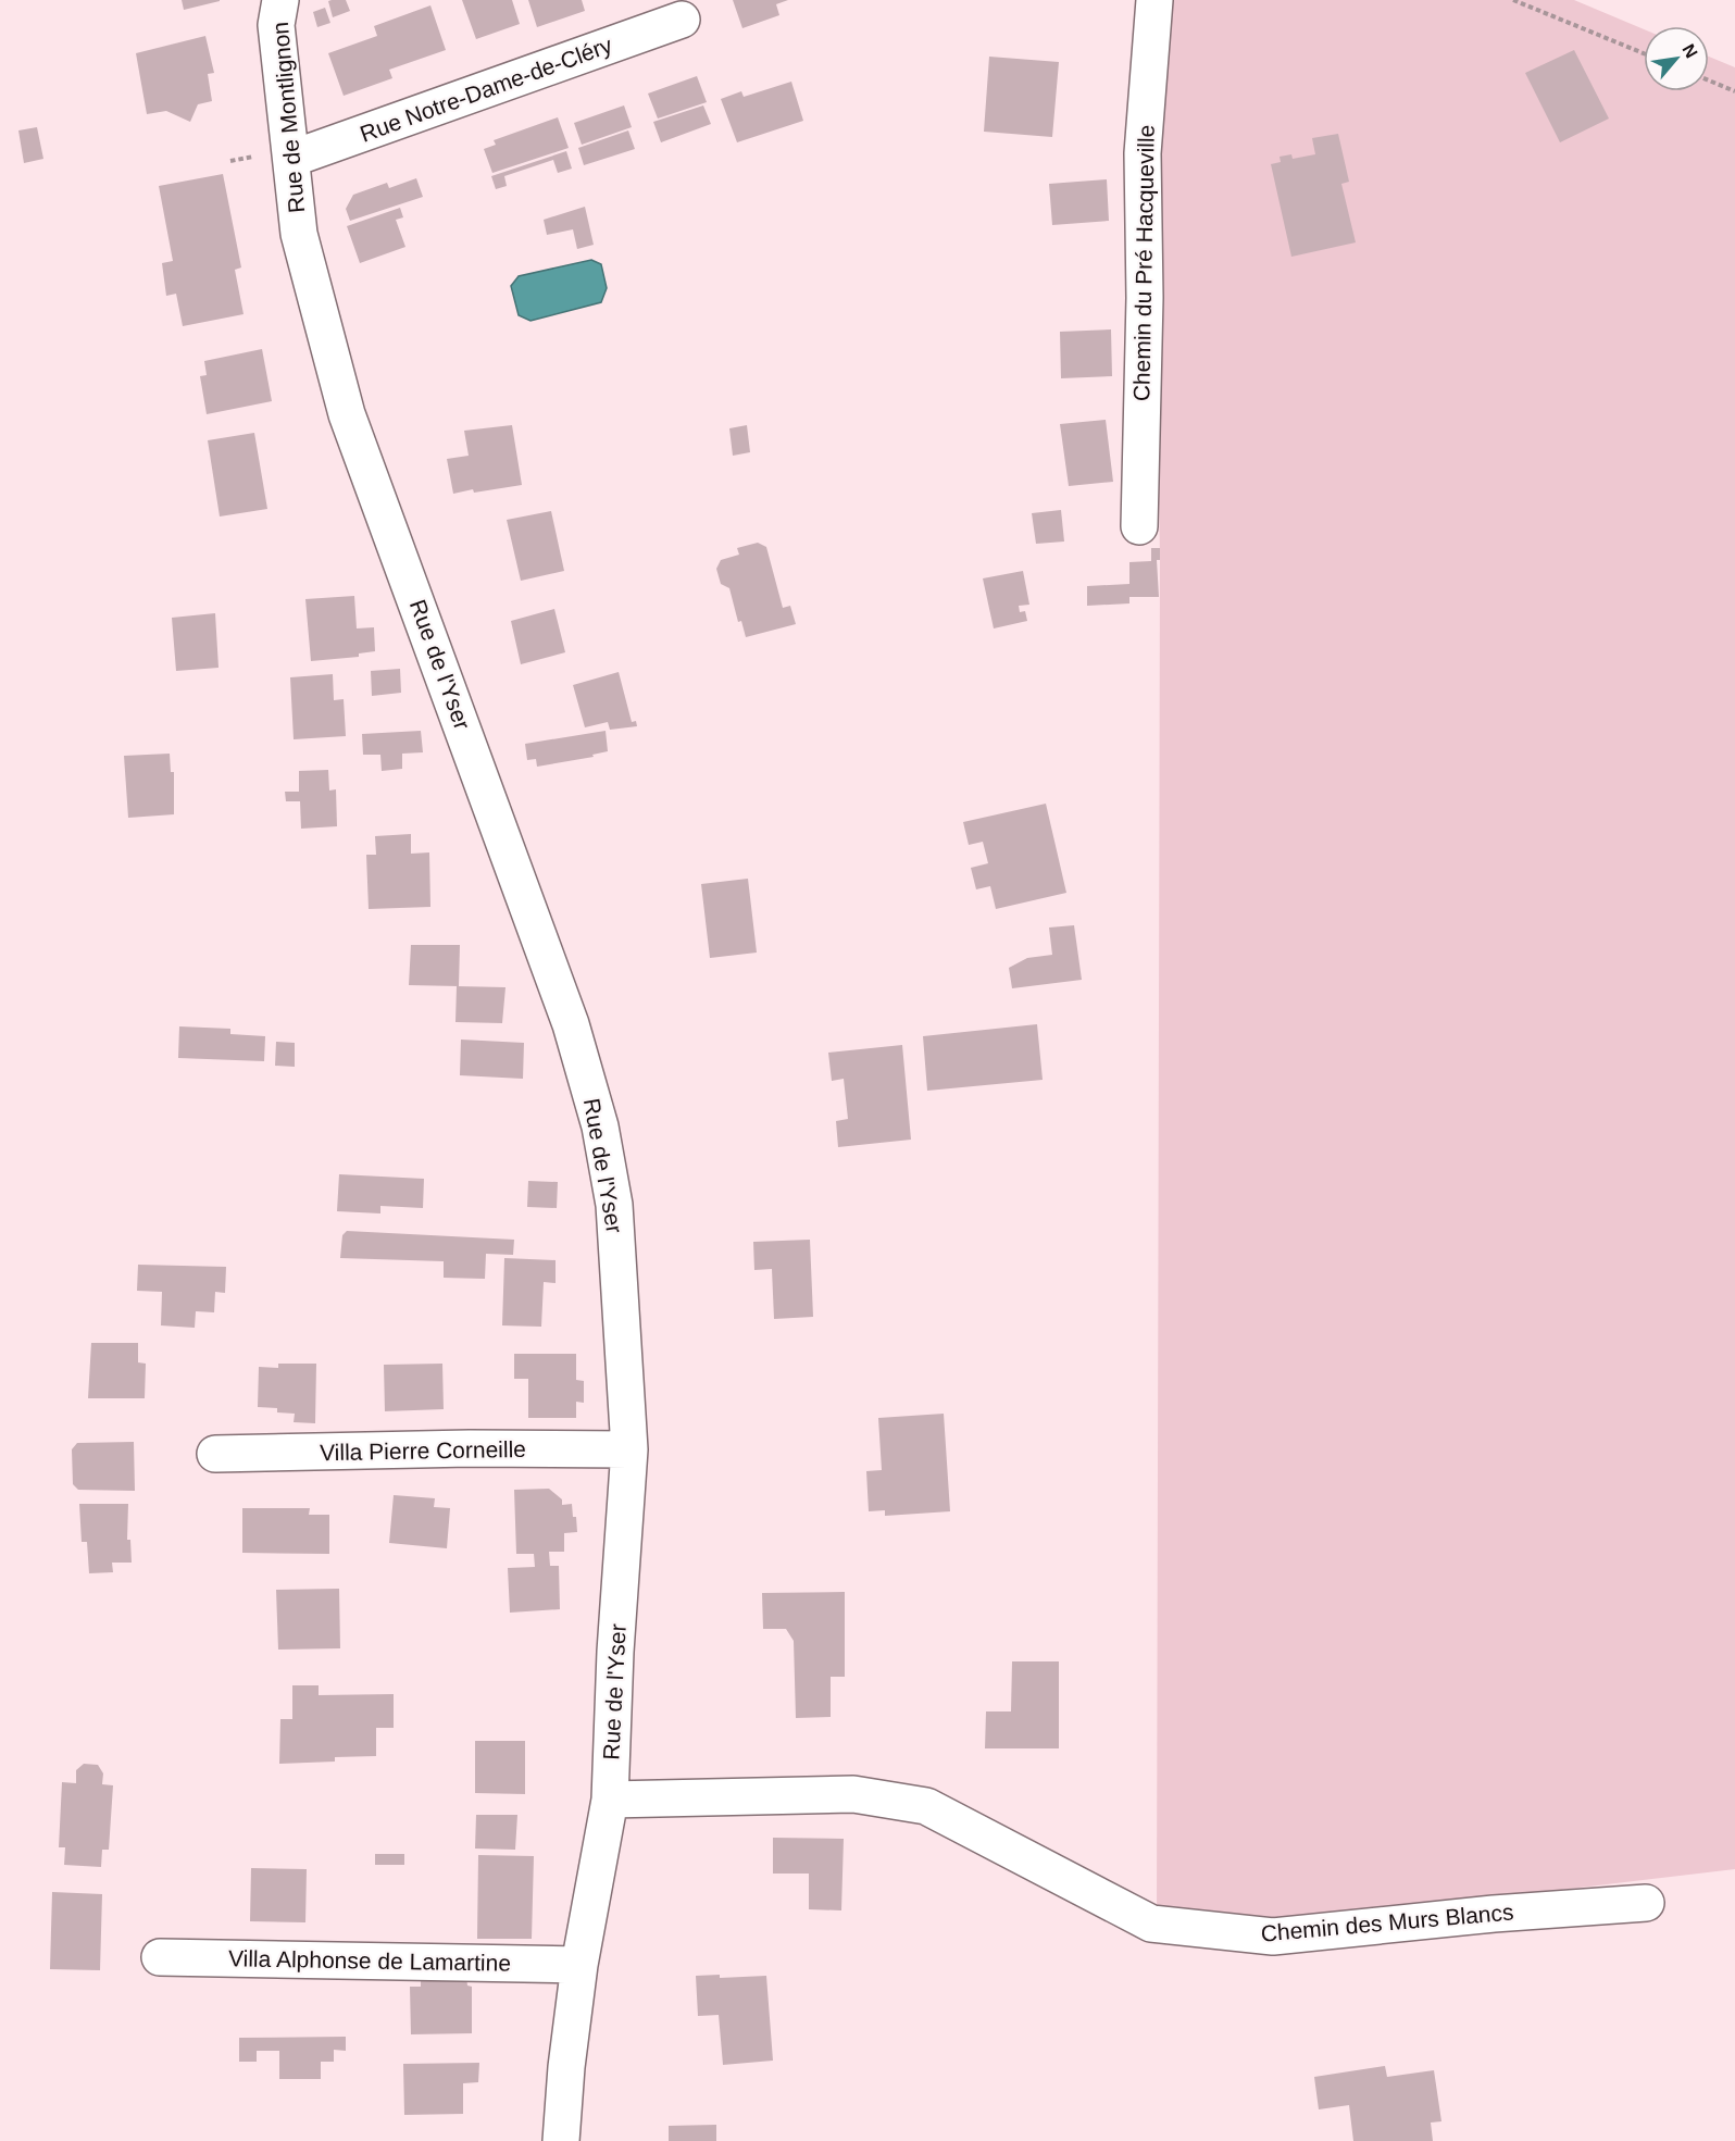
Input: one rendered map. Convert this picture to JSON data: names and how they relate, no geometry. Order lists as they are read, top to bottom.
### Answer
{
  "streets": {
    "street": [
      "Rue Notre-Dame-de-Cléry",
      "Rue de Montlignon",
      "Chemin du Pré Hacqueville",
      "Rue de l'Yser",
      "Villa Pierre Corneille",
      "Chemin des Murs Blancs",
      "Villa Alphonse de Lamartine"
    ]
  },
  "crossings": [
    ["Rue Notre-Dame-de-Cléry", "Rue de Montlignon"],
    ["Rue de Montlignon", "Rue de l'Yser"],
    ["Rue de l'Yser", "Villa Pierre Corneille"],
    ["Rue de l'Yser", "Chemin des Murs Blancs"],
    ["Rue de l'Yser", "Villa Alphonse de Lamartine"]
  ],
  "north": "top right"
}
